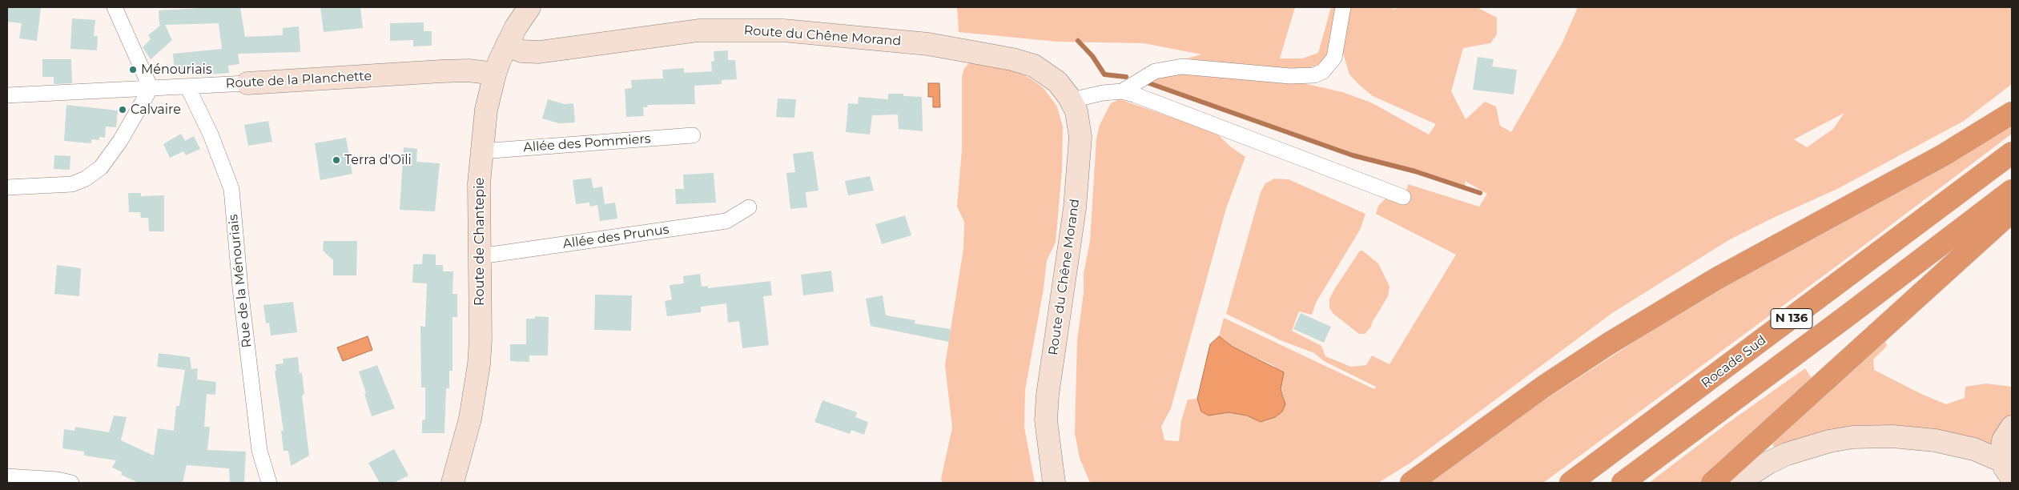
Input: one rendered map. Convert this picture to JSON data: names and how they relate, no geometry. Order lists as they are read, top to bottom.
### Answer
{
  "streets": {
    "highway": ["N 136", "Rocade Sud"],
    "main road": ["Route du Chêne Morand", "Route de la Planchette", "Route de Chantepie"],
    "street": ["Allée des Pommiers", "Allée des Prunus", "Rue de la Ménouriais"]
  },
  "crossings": [
    ["Route du Chêne Morand", "Route de Chantepie"],
    ["Route de la Planchette", "Route de Chantepie"],
    ["Route de la Planchette", "Rue de la Ménouriais"],
    ["Allée des Pommiers", "Route de Chantepie"],
    ["Allée des Prunus", "Route de Chantepie"]
  ],
  "places": ["Ménouriais", "Calvaire", "Terra d'Oïli"]
}
